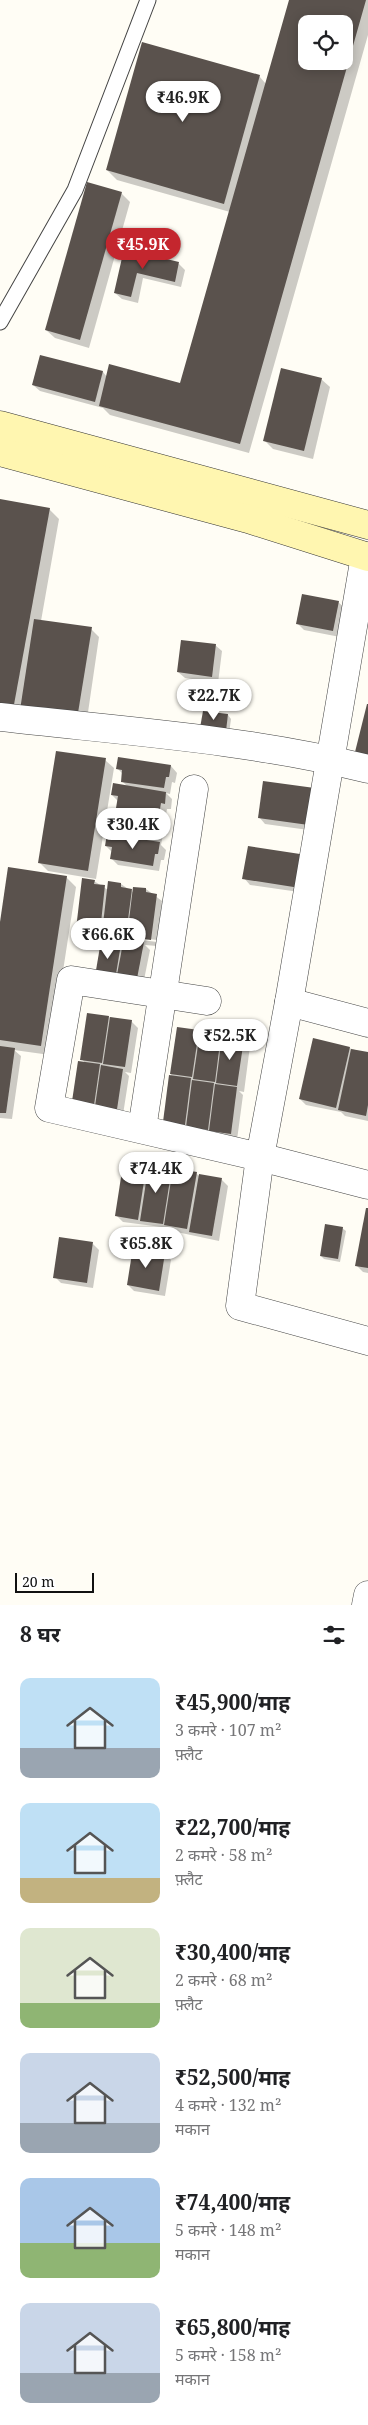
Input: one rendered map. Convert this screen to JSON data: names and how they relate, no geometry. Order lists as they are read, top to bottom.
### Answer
{
  "scale_bar": "20 m",
  "page": {
    "price": [
      "₹46.9K",
      "₹45.9K",
      "₹22.7K",
      "₹30.4K",
      "₹66.6K",
      "₹52.5K",
      "₹74.4K",
      "₹65.8K"
    ],
    "scale": "20 m",
    "heading": "8 घर",
    "list": [
      {
        "name": "₹45,900/माह",
        "note": "3 कमरे · 107 m² · फ़्लैट"
      },
      {
        "name": "₹22,700/माह",
        "note": "2 कमरे · 58 m² · फ़्लैट"
      },
      {
        "name": "₹30,400/माह",
        "note": "2 कमरे · 68 m² · फ़्लैट"
      },
      {
        "name": "₹52,500/माह",
        "note": "4 कमरे · 132 m² · मकान"
      },
      {
        "name": "₹74,400/माह",
        "note": "5 कमरे · 148 m² · मकान"
      },
      {
        "name": "₹65,800/माह",
        "note": "5 कमरे · 158 m² · मकान"
      }
    ]
  }
}
